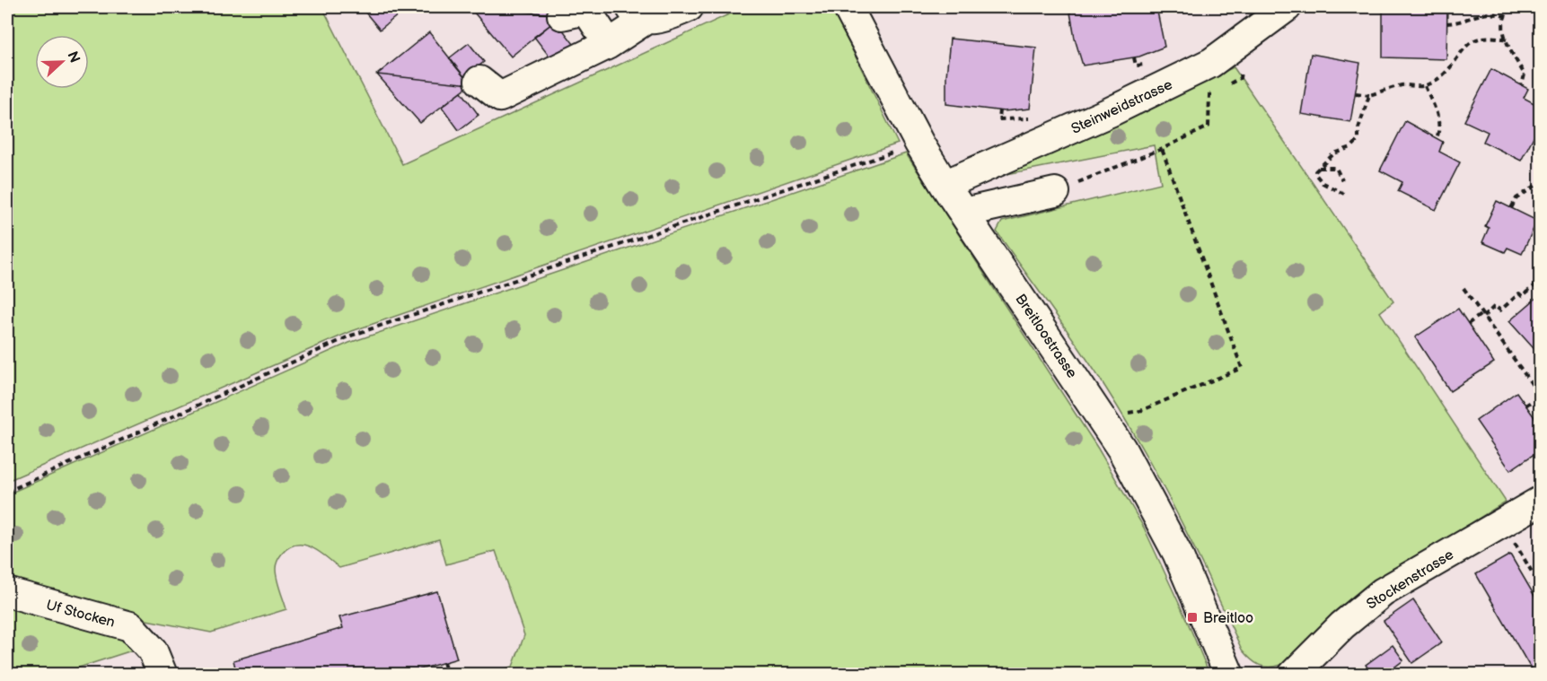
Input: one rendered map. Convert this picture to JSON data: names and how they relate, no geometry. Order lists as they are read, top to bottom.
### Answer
{
  "streets": {
    "street": [
      "Steinweidstrasse",
      "Breitloostrasse",
      "Stockenstrasse",
      "Uf Stocken"
    ]
  },
  "crossings": [
    ["Steinweidstrasse", "Breitloostrasse"]
  ],
  "places": {
    "transit": ["Breitloo"]
  },
  "north": "right"
}
